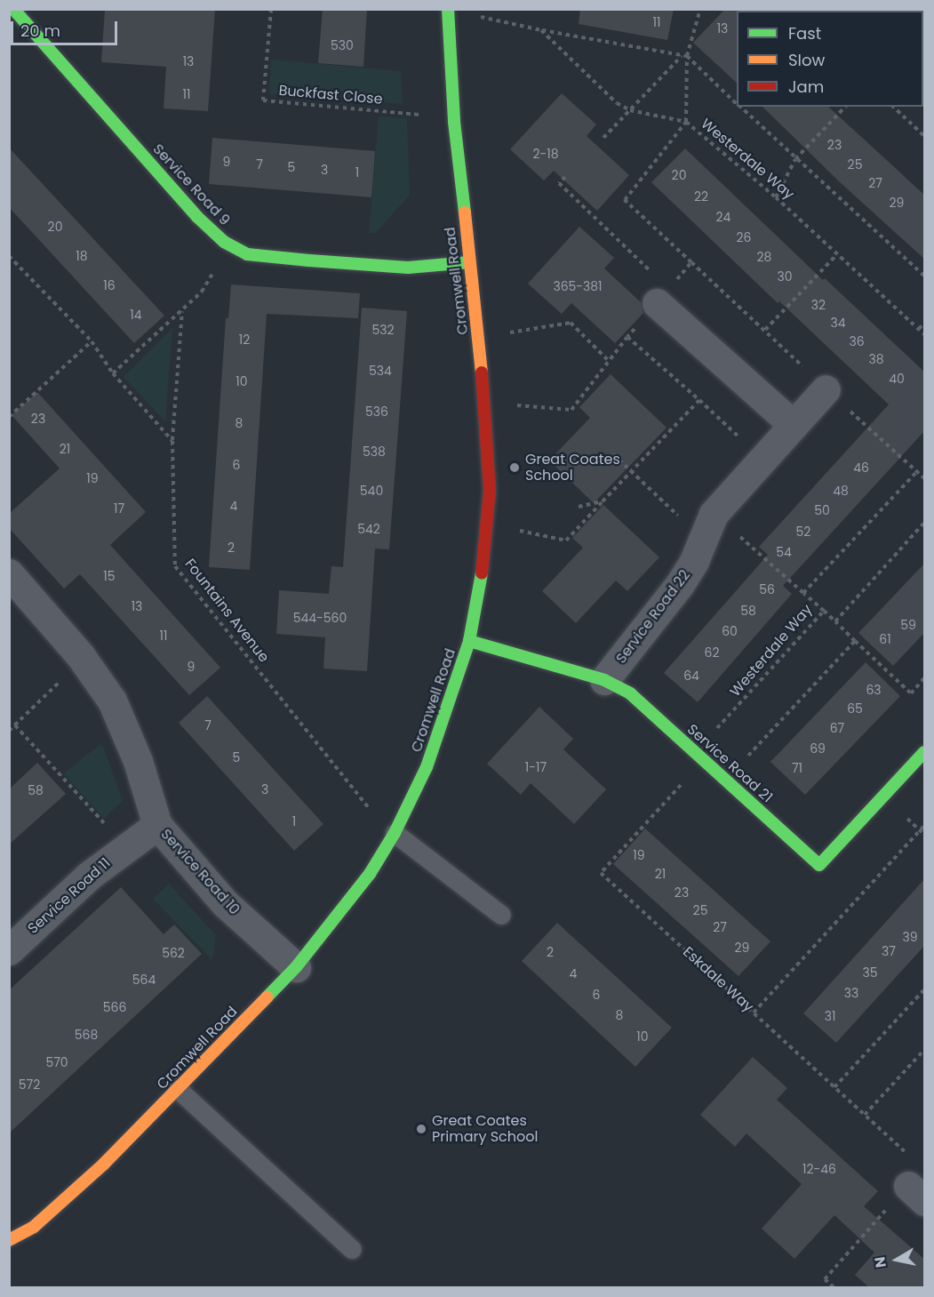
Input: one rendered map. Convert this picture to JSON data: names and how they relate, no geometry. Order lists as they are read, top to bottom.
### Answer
{
  "streets": {
    "street": [
      "Service Road 9",
      "Cromwell Road",
      "Service Road 22",
      "Service Road 21",
      "Service Road 10",
      "Service Road 11"
    ],
    "path": [
      "Buckfast Close",
      "Westerdale Way",
      "Fountains Avenue",
      "Eskdale Way"
    ]
  },
  "crossings": [
    ["Buckfast Close", "Cromwell Road"],
    ["Westerdale Way", "Service Road 21"],
    ["Westerdale Way", "Eskdale Way"],
    ["Service Road 9", "Cromwell Road"],
    ["Cromwell Road", "Fountains Avenue"],
    ["Cromwell Road", "Service Road 21"],
    ["Cromwell Road", "Service Road 10"],
    ["Service Road 22", "Service Road 21"],
    ["Service Road 10", "Service Road 11"]
  ],
  "places": ["Great Coates School", "Great Coates Primary School"],
  "house_numbers": [
    "11",
    "13",
    "530",
    "13",
    "11",
    "23",
    "2-18",
    "9",
    "7",
    "25",
    "5",
    "3",
    "1",
    "20",
    "27",
    "22",
    "29",
    "24",
    "20",
    "26",
    "18",
    "28",
    "30",
    "16",
    "365-381",
    "32",
    "14",
    "34",
    "532",
    "12",
    "36",
    "38",
    "534",
    "40",
    "10",
    "536",
    "23",
    "8",
    "21",
    "538",
    "6",
    "46",
    "19",
    "540",
    "48",
    "4",
    "17",
    "50",
    "542",
    "52",
    "2",
    "54",
    "15",
    "56",
    "13",
    "58",
    "544-560",
    "59",
    "60",
    "11",
    "61",
    "62",
    "9",
    "64",
    "63",
    "65",
    "7",
    "67",
    "69",
    "5",
    "1-17",
    "71",
    "3",
    "58",
    "1",
    "19",
    "21",
    "23",
    "25",
    "27",
    "39",
    "29",
    "37",
    "2",
    "562",
    "35",
    "4",
    "564",
    "33",
    "6",
    "566",
    "8",
    "31",
    "568",
    "10",
    "570",
    "572",
    "12-46"
  ],
  "legend": ["Fast", "Slow", "Jam"],
  "scale_bar": "20 m",
  "north": "left"
}
